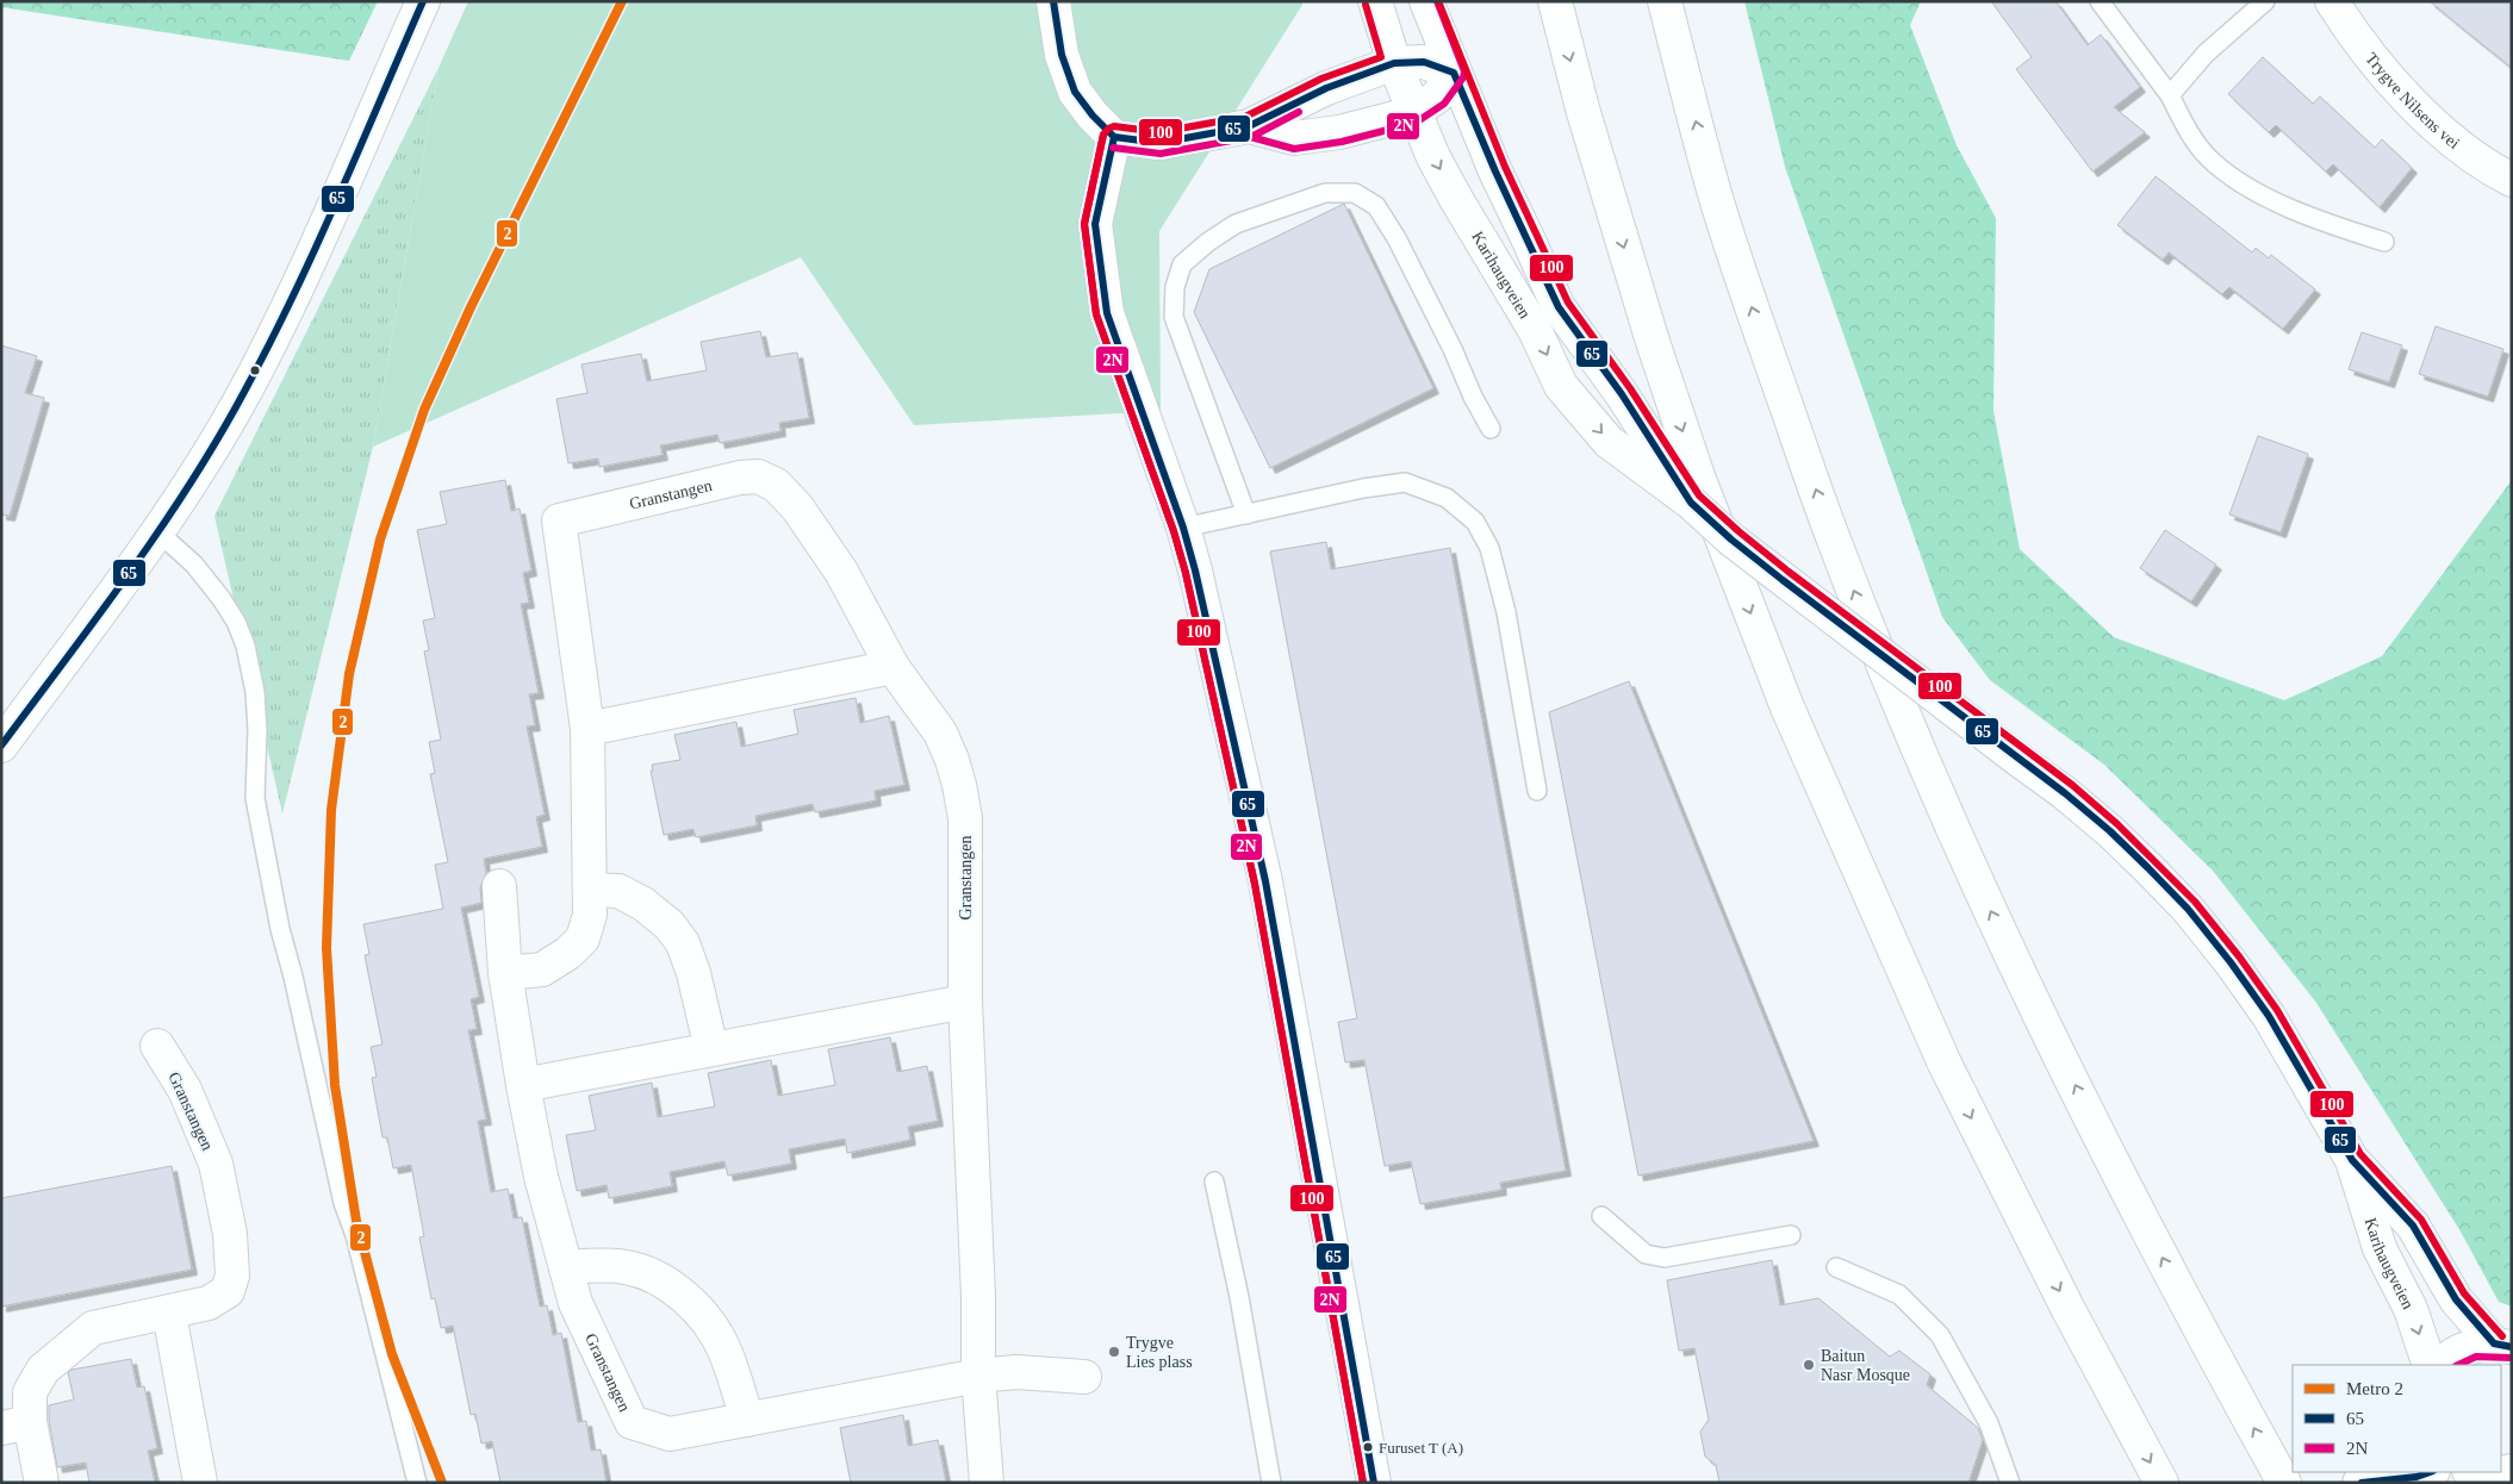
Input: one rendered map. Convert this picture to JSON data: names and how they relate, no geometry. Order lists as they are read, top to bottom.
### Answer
{
  "streets": {
    "main road": ["Trygve Nilsens vei", "Karihaugveien", "Granstangen"]
  },
  "places": ["Trygve Lies plass", "Baitun Nasr Mosque", "Furuset T (A)"],
  "lines": [
    "metro line 2",
    "transit line 65",
    "transit line 2N",
    "transit line 100"
  ],
  "legend": ["Metro 2", "65", "2N"]
}
